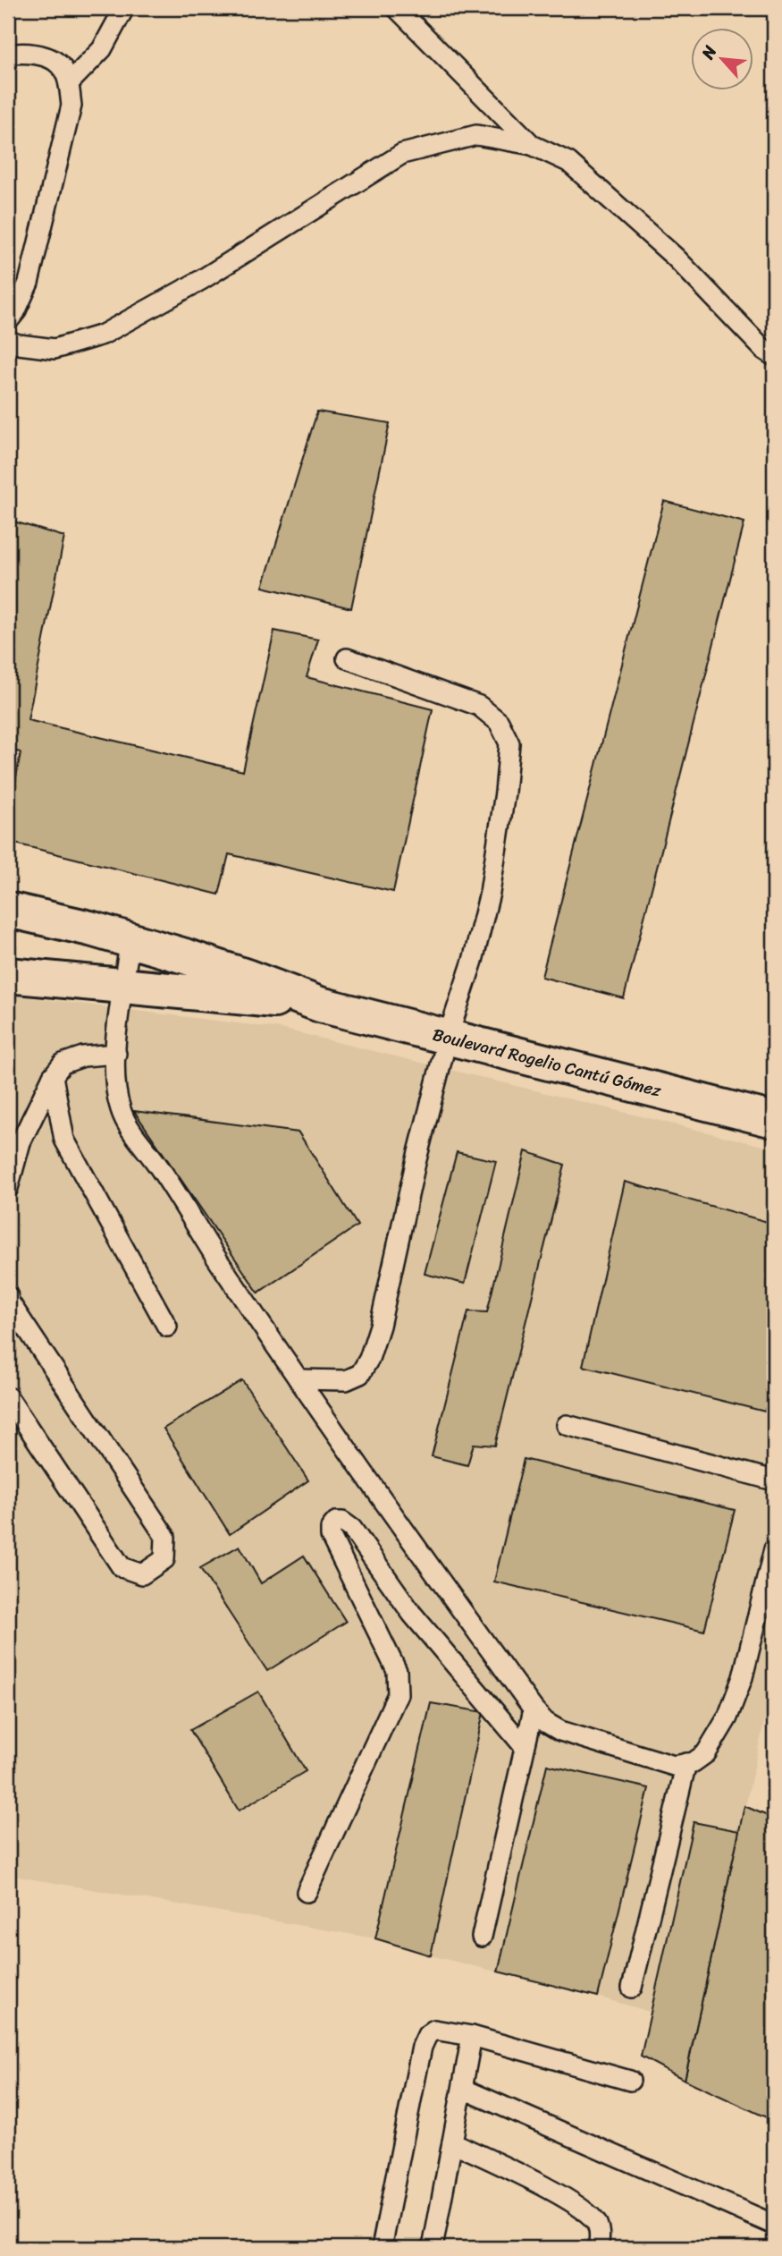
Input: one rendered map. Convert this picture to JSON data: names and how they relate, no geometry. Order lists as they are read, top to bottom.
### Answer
{
  "streets": {
    "street": ["Boulevard Rogelio Cantú Gómez"]
  },
  "north": "top left"
}
